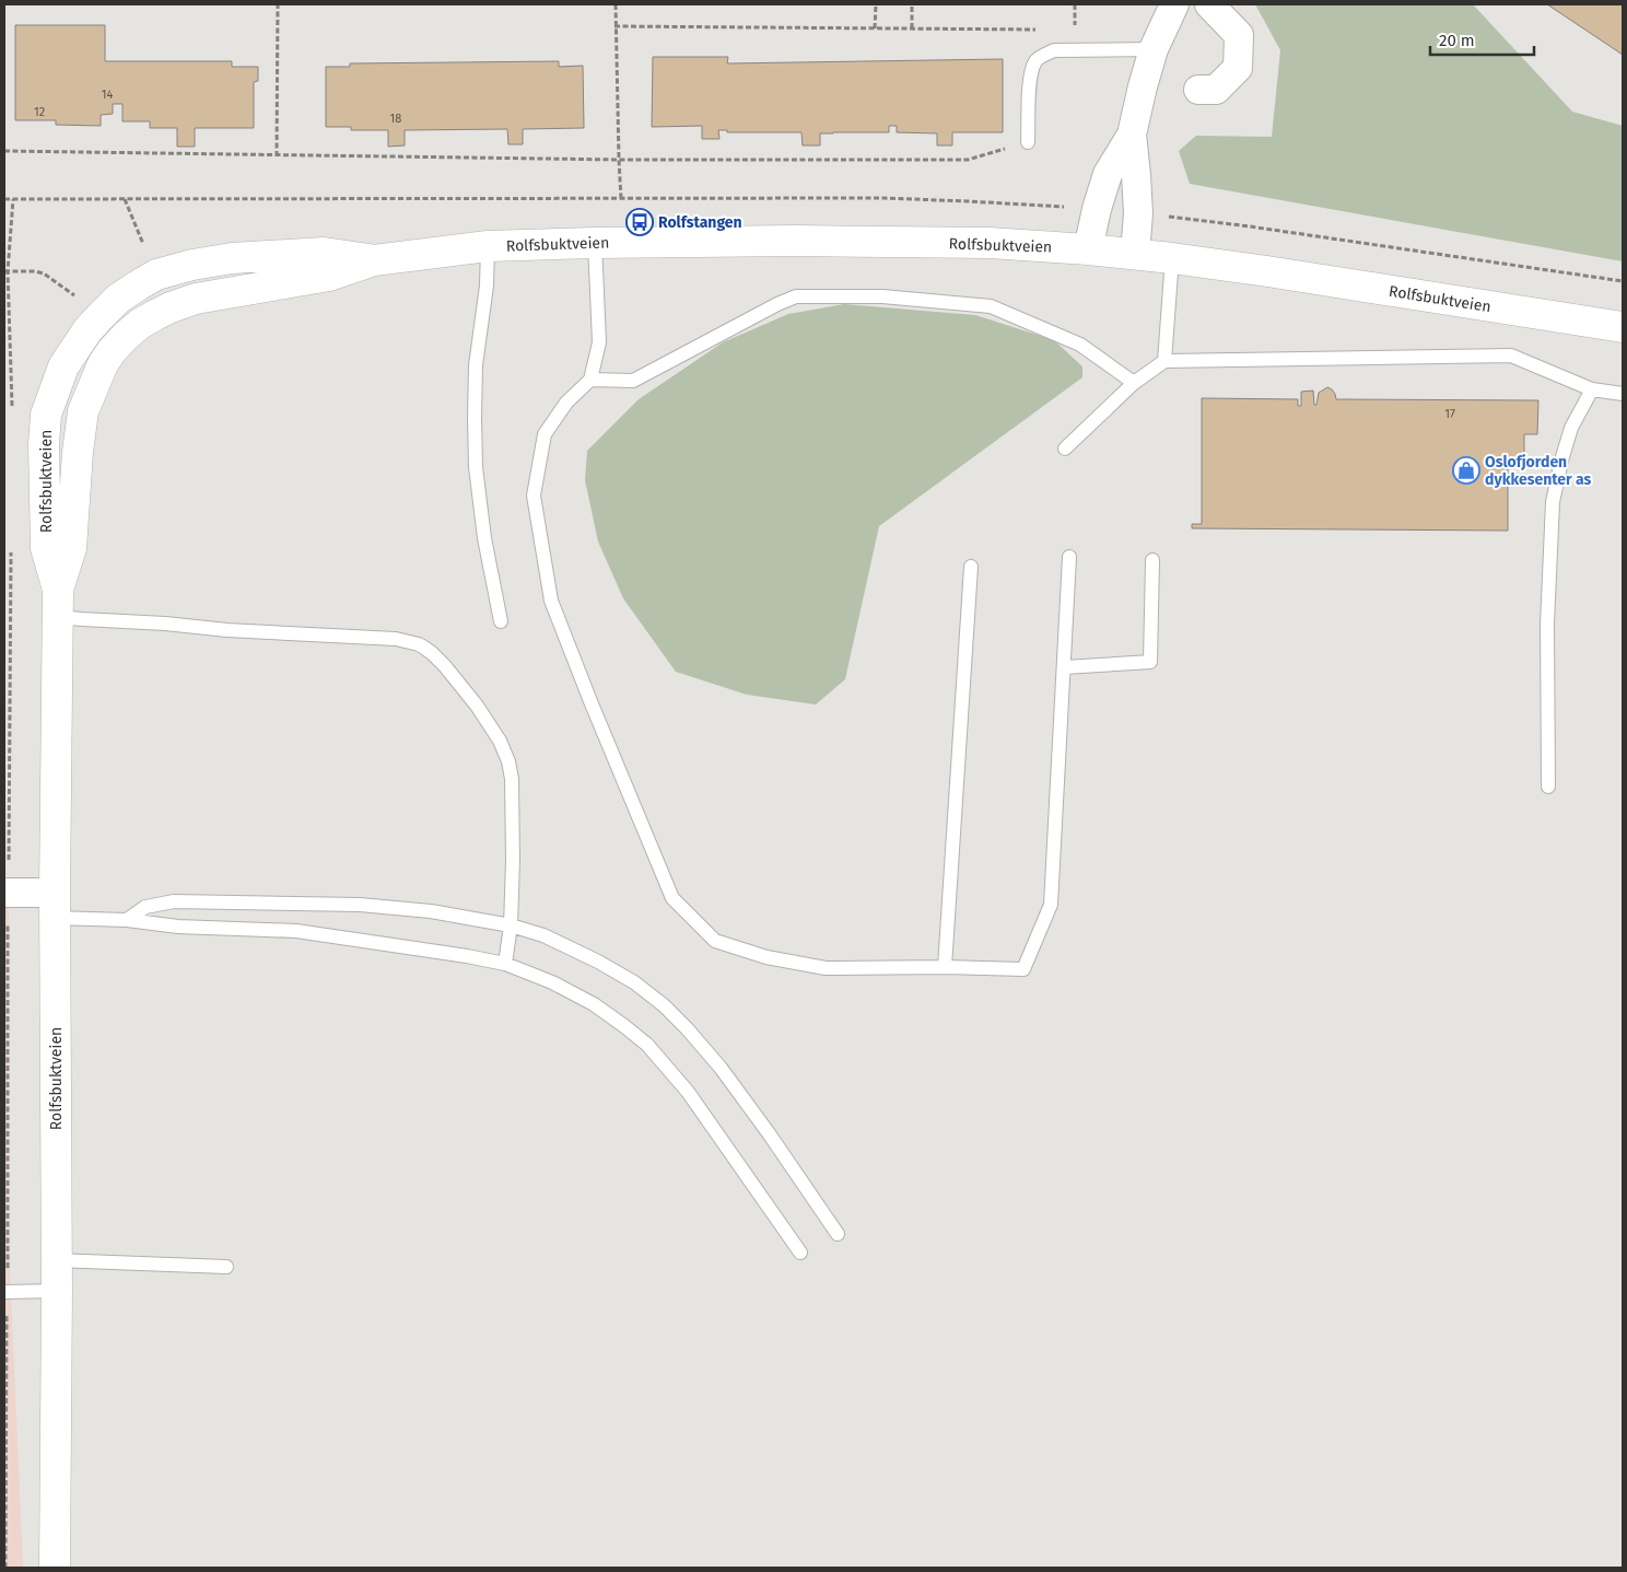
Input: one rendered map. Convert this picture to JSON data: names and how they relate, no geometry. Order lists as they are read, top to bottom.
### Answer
{
  "streets": {
    "street": ["Rolfsbuktveien"]
  },
  "places": {
    "bus stop": ["Rolfstangen"],
    "shop": ["Oslofjorden dykkesenter as"]
  },
  "house_numbers": [
    "14",
    "12",
    "18",
    "17"
  ],
  "scale_bar": "20 m"
}
